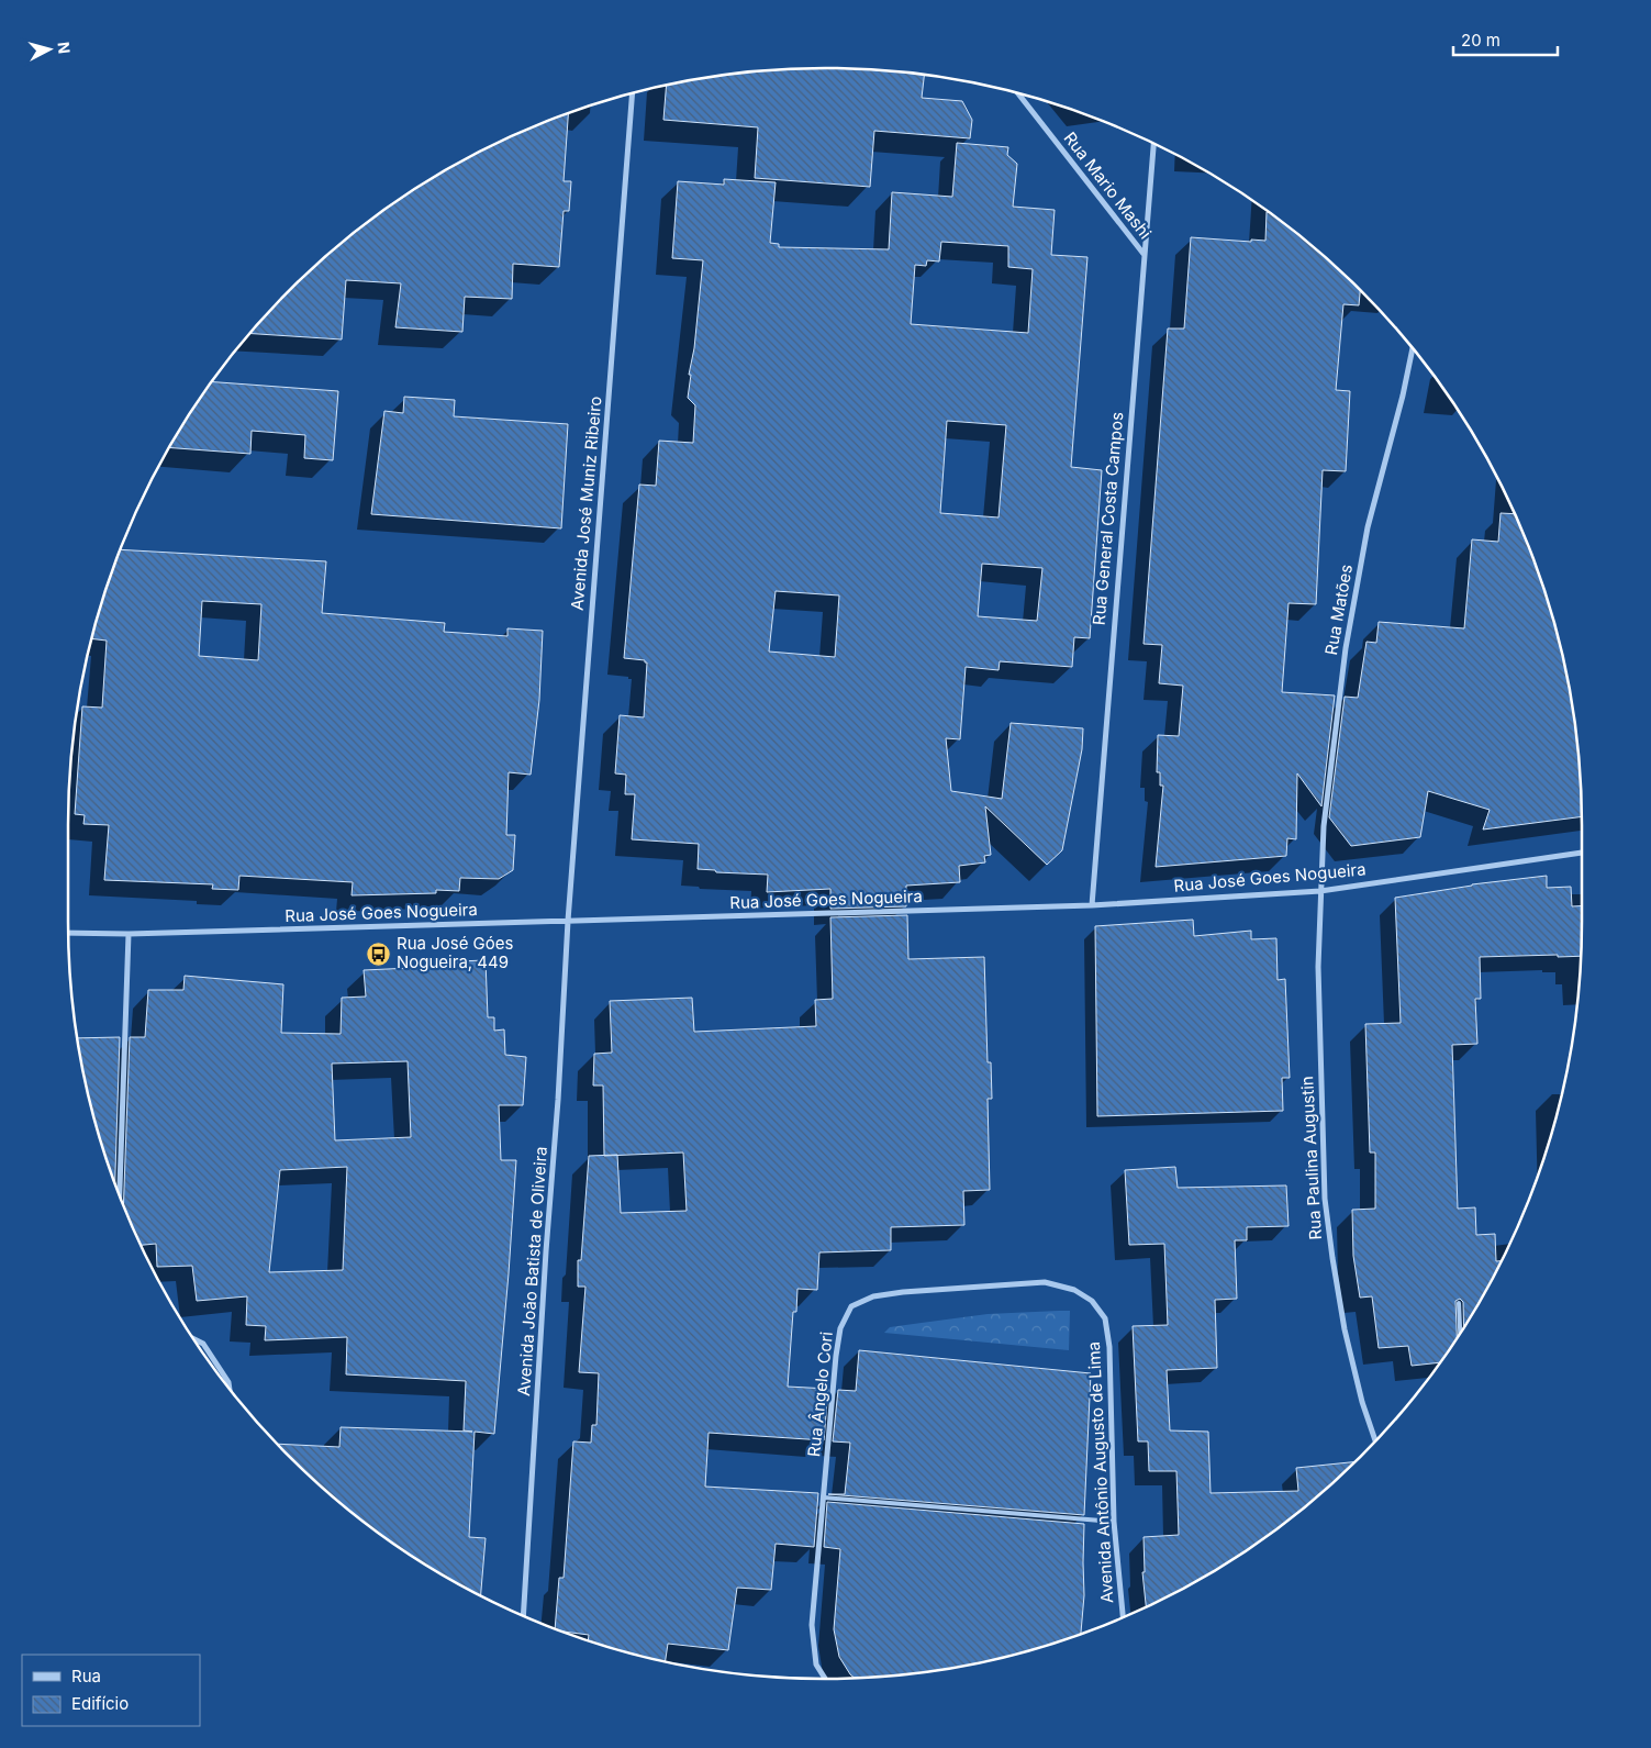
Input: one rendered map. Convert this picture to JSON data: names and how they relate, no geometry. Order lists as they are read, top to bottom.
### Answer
{
  "streets": {
    "street": [
      "Rua Mario Mashi",
      "Avenida José Muniz Ribeiro",
      "Rua General Costa Campos",
      "Rua Matões",
      "Rua José Goes Nogueira",
      "Rua Paulina Augustin",
      "Avenida João Batista de Oliveira",
      "Rua Ângelo Cori",
      "Avenida Antônio Augusto de Lima"
    ]
  },
  "crossings": [
    ["Rua Mario Mashi", "Rua General Costa Campos"],
    ["Avenida José Muniz Ribeiro", "Rua José Goes Nogueira"],
    ["Avenida José Muniz Ribeiro", "Avenida João Batista de Oliveira"],
    ["Rua General Costa Campos", "Rua José Goes Nogueira"],
    ["Rua Matões", "Rua José Goes Nogueira"],
    ["Rua Matões", "Rua Paulina Augustin"],
    ["Rua José Goes Nogueira", "Rua Paulina Augustin"],
    ["Rua José Goes Nogueira", "Avenida João Batista de Oliveira"],
    ["Rua Ângelo Cori", "Avenida Antônio Augusto de Lima"]
  ],
  "places": {
    "bus stop": ["Rua José Góes Nogueira, 449"]
  },
  "legend": ["Rua", "Edifício"],
  "scale_bar": "20 m",
  "north": "right"
}
